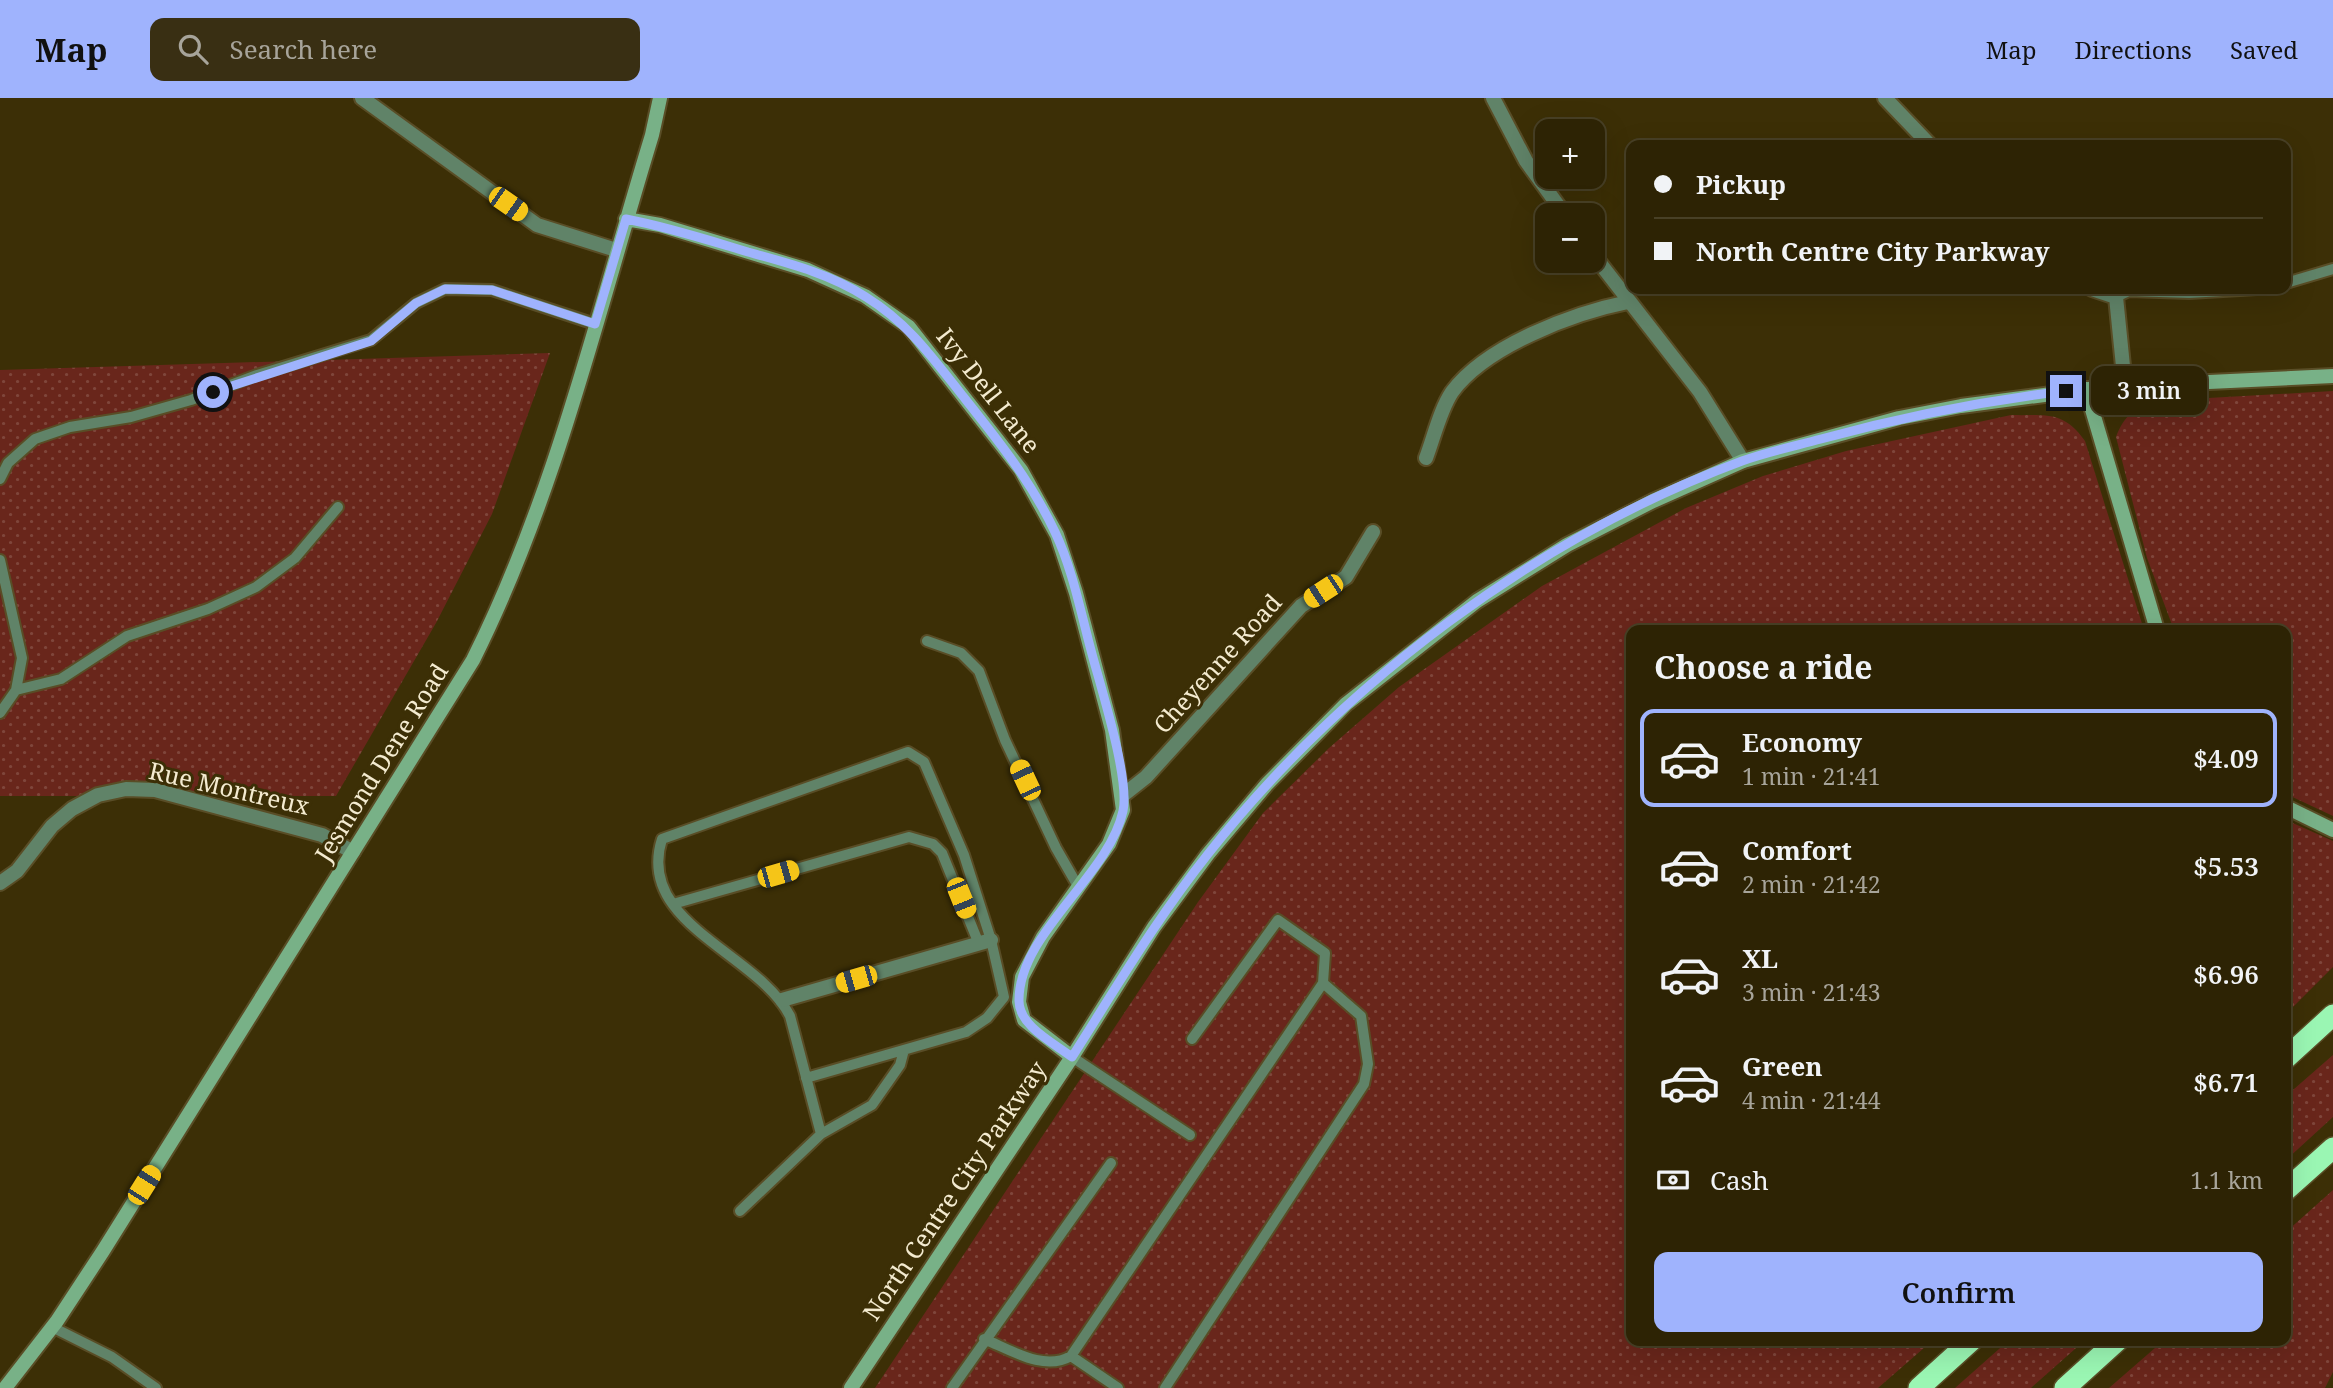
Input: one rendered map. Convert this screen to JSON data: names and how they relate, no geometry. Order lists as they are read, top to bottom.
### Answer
{
  "streets": {
    "street": [
      "Ivy Dell Lane",
      "Cheyenne Road",
      "Jesmond Dene Road",
      "Rue Montreux",
      "North Centre City Parkway"
    ]
  },
  "crossings": [
    ["Ivy Dell Lane", "Cheyenne Road"],
    ["Ivy Dell Lane", "Jesmond Dene Road"],
    ["Jesmond Dene Road", "Rue Montreux"]
  ],
  "page": {
    "header": "Map",
    "search": "Search here",
    "nav": ["Map", "Directions", "Saved"],
    "map_buttons": ["+", "−"],
    "banner": ["Pickup", "North Centre City Parkway"],
    "bubble": "3 min",
    "heading": "Choose a ride",
    "list": [
      {
        "name": "Economy",
        "note": "1 min · 21:41",
        "value": "$4.09"
      },
      {
        "name": "Comfort",
        "note": "2 min · 21:42",
        "value": "$5.53"
      },
      {
        "name": "XL",
        "note": "3 min · 21:43",
        "value": "$6.96"
      },
      {
        "name": "Green",
        "note": "4 min · 21:44",
        "value": "$6.71"
      }
    ],
    "pay": ["Cash", "1.1 km"],
    "buttons": "Confirm"
  }
}
